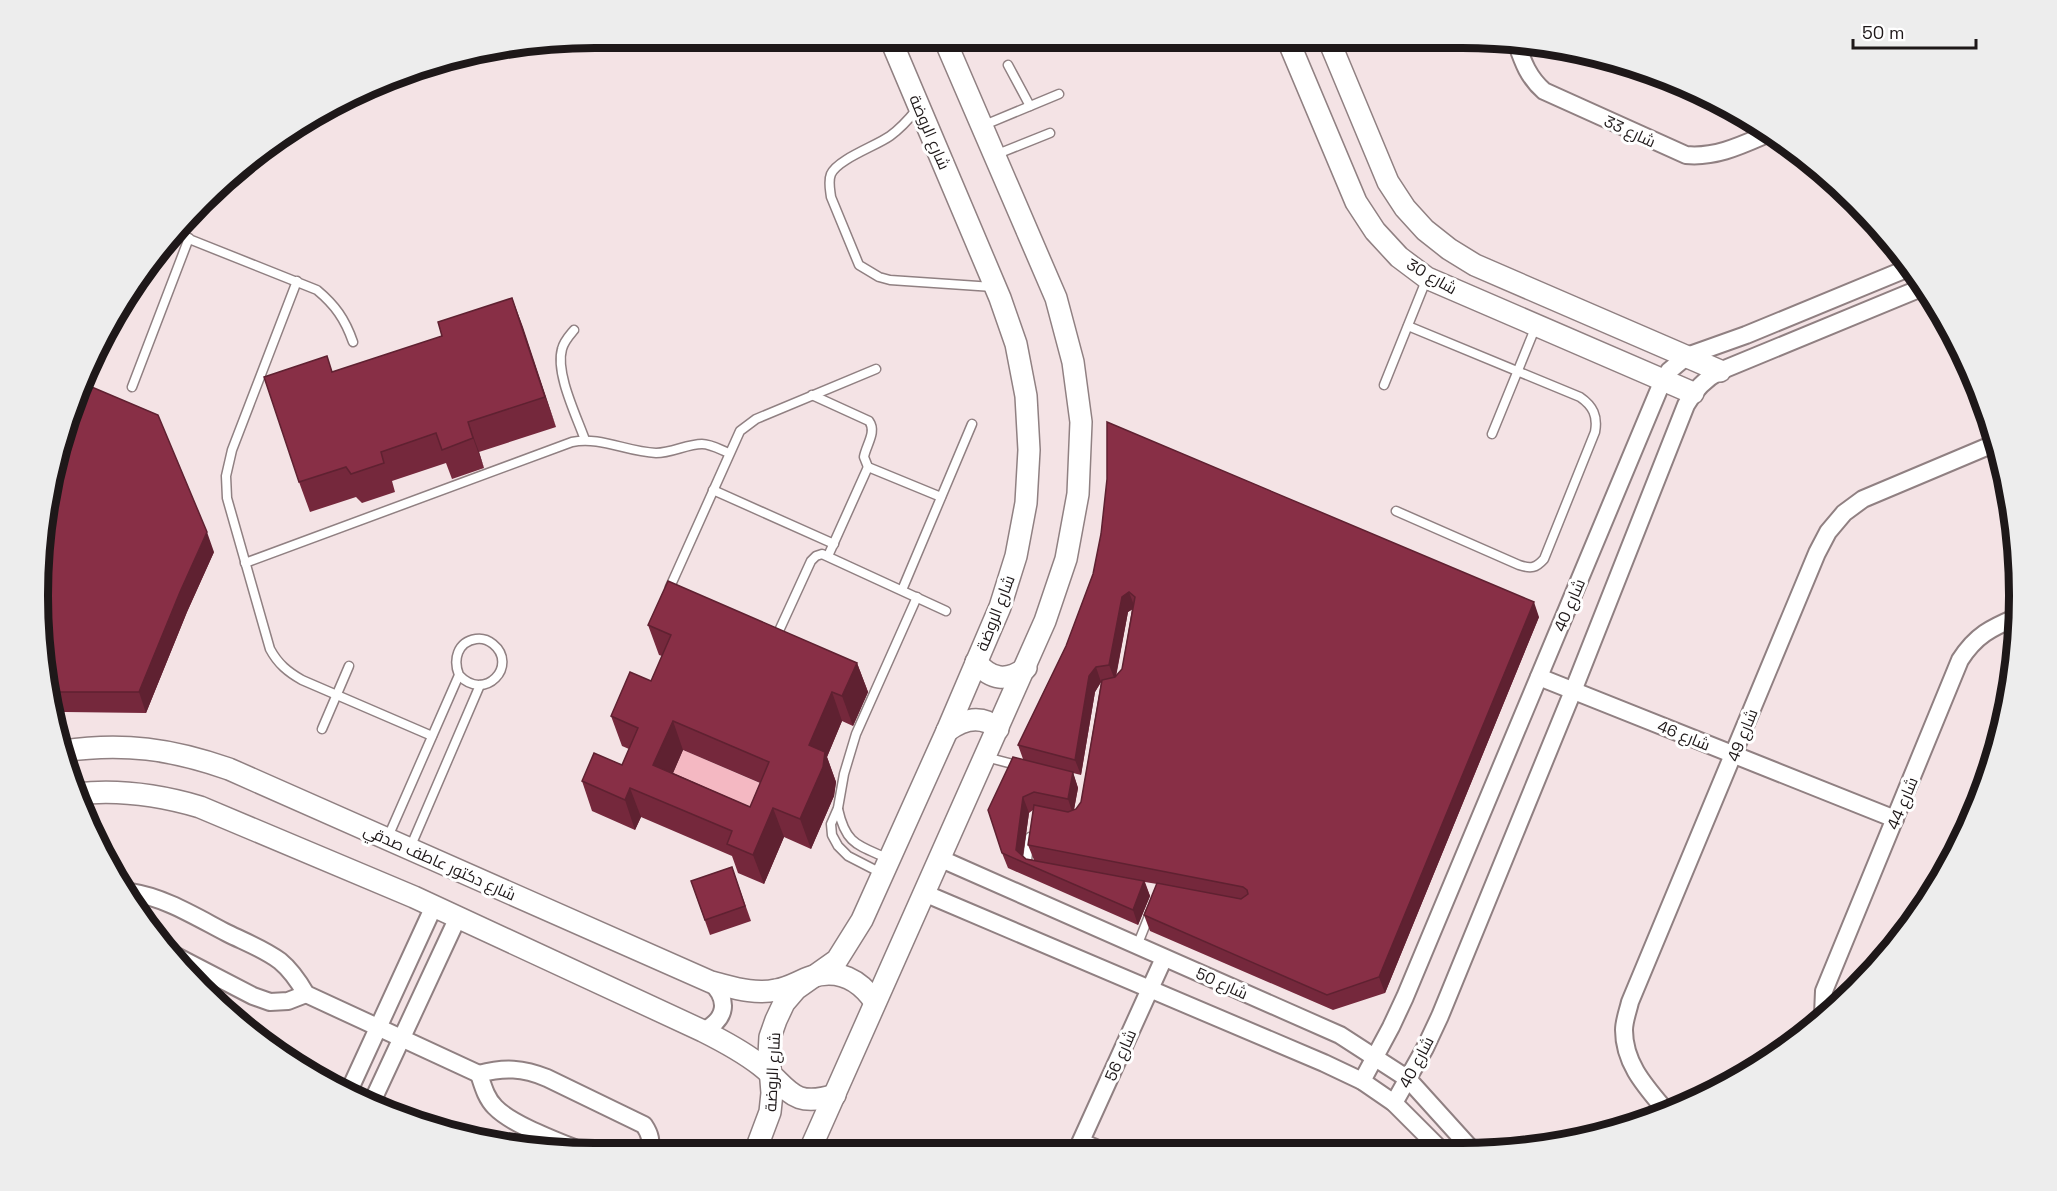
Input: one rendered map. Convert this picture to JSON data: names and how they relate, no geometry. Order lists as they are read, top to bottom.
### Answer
{
  "streets": {
    "street": [
      "شارع 33",
      "شارع الروضة",
      "شارع 30",
      "شارع 40",
      "شارع 46",
      "شارع 49",
      "شارع 44",
      "شارع دكتور عاطف صدقي",
      "شارع 50",
      "شارع 56"
    ]
  },
  "crossings": [
    ["شارع الروضة", "شارع دكتور عاطف صدقي"],
    ["شارع 30", "شارع 40"],
    ["شارع 40", "شارع 46"],
    ["شارع 40", "شارع 50"],
    ["شارع 46", "شارع 49"],
    ["شارع 46", "شارع 44"],
    ["شارع 50", "شارع 56"]
  ],
  "scale_bar": "50 m"
}
